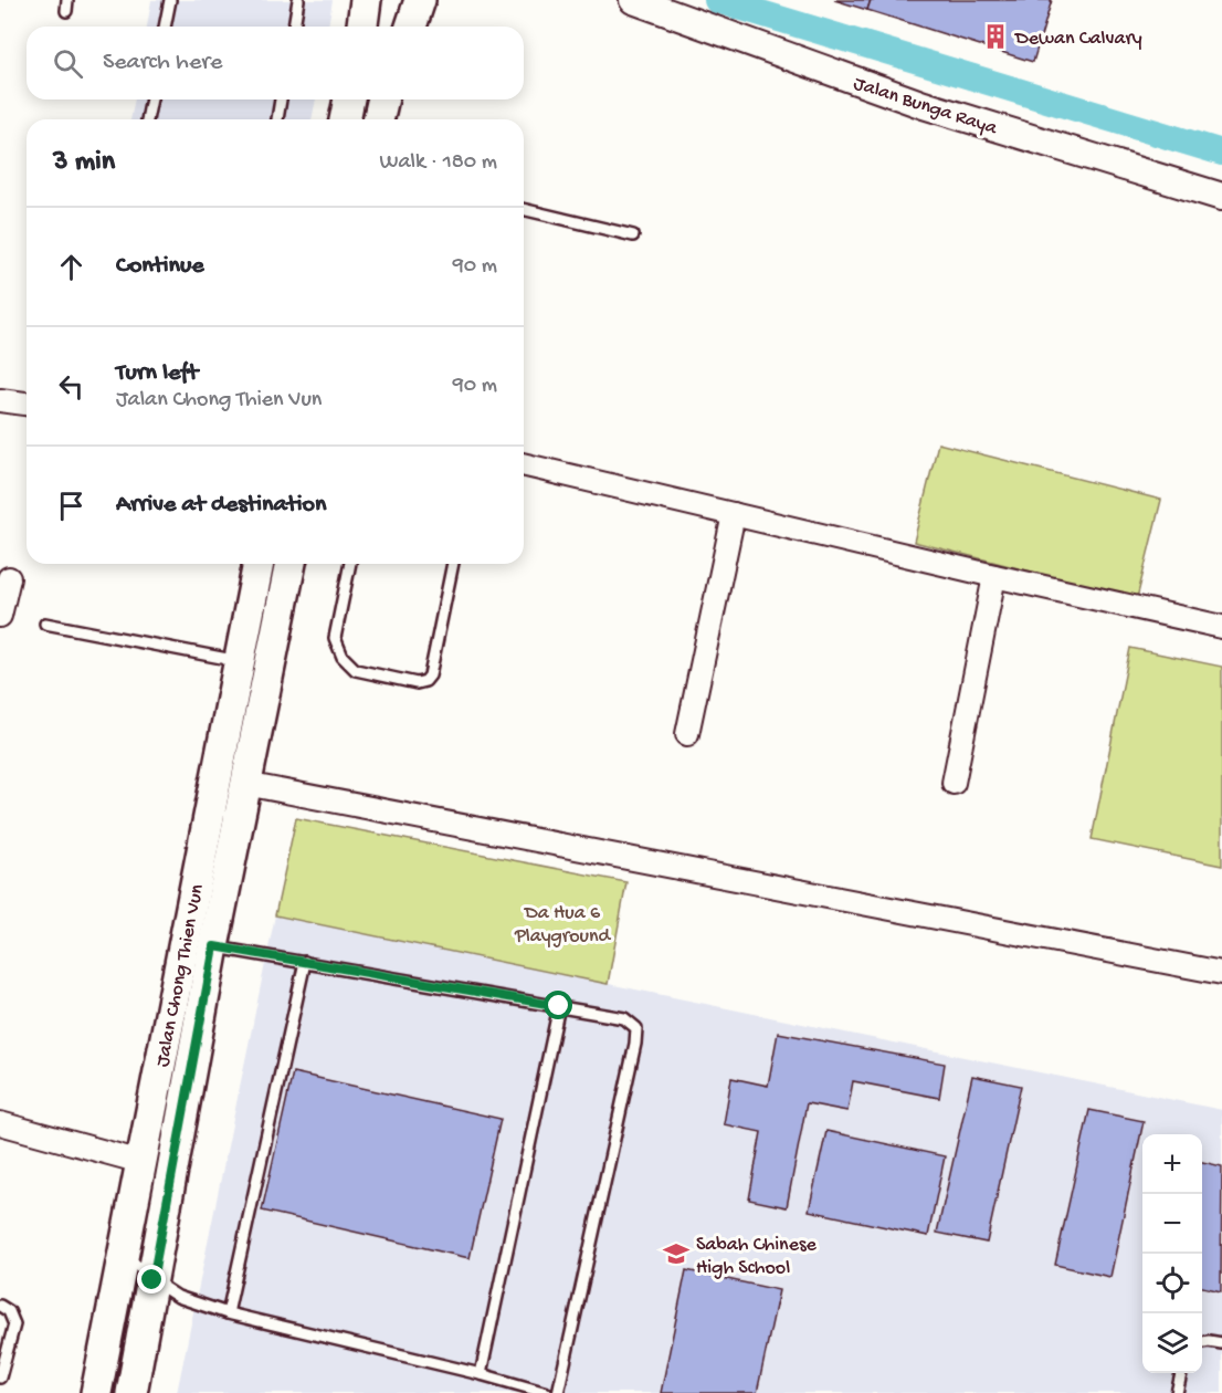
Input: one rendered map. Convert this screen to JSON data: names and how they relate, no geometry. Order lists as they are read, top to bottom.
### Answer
{
  "streets": {
    "main road": ["Jalan Chong Thien Vun"],
    "street": ["Jalan Bunga Raya"]
  },
  "parks": ["Da Hua 6 Playground"],
  "places": {
    "building": ["Dewan Calvary"],
    "school or university": ["Sabah Chinese High School"]
  },
  "page": {
    "search": "Search here",
    "heading": ["3 min", "Walk · 180 m"],
    "list": [
      ["Continue", "90 m"],
      ["Turn left", "Jalan Chong Thien Vun", "90 m"],
      "Arrive at destination"
    ],
    "map_buttons": ["+", "−"]
  }
}
